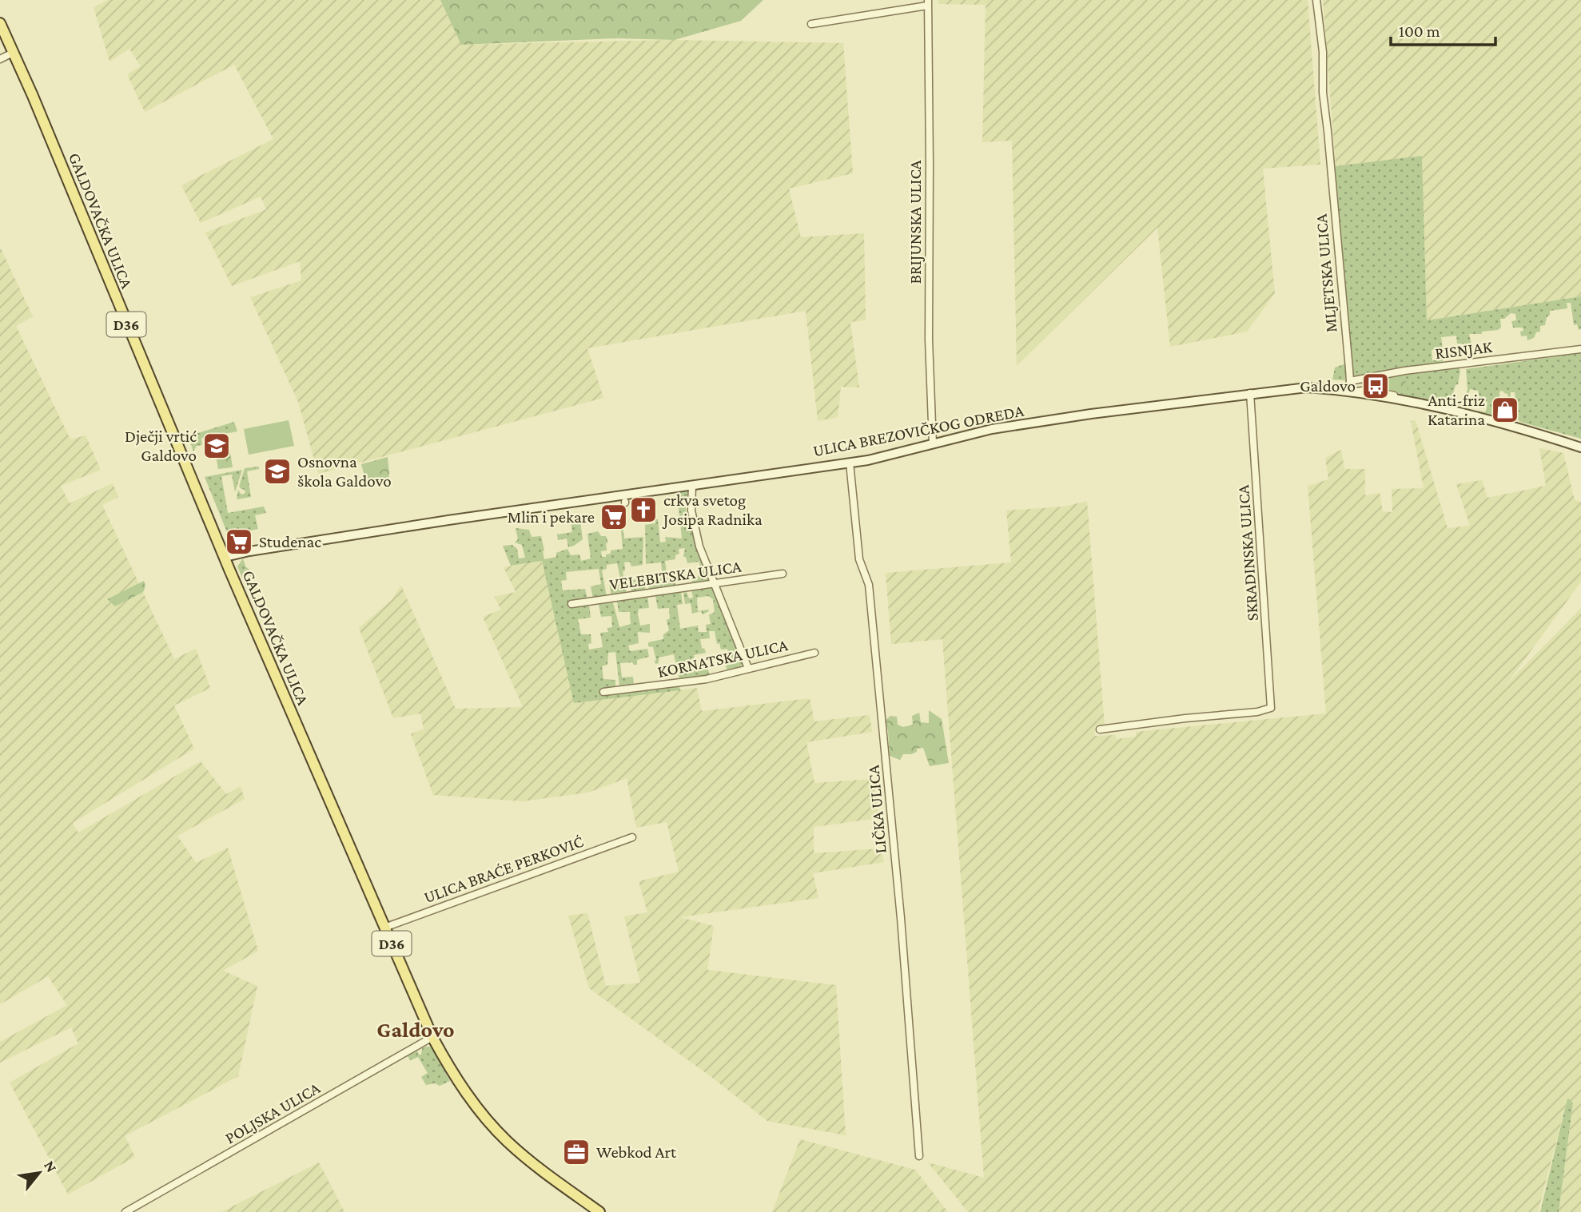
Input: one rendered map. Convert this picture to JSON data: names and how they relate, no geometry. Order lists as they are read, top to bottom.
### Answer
{
  "streets": {
    "main road": ["GALDOVAČKA ULICA", "D36", "ULICA BREZOVIČKOG ODREDA"],
    "street": [
      "BRIJUNSKA ULICA",
      "MLJETSKA ULICA",
      "RISNJAK",
      "SKRADINSKA ULICA",
      "VELEBITSKA ULICA",
      "KORNATSKA ULICA",
      "LIČKA ULICA",
      "ULICA BRAĆE PERKOVIĆ",
      "POLJSKA ULICA"
    ]
  },
  "crossings": [
    ["GALDOVAČKA ULICA", "ULICA BREZOVIČKOG ODREDA"],
    ["GALDOVAČKA ULICA", "ULICA BRAĆE PERKOVIĆ"],
    ["GALDOVAČKA ULICA", "POLJSKA ULICA"],
    ["BRIJUNSKA ULICA", "ULICA BREZOVIČKOG ODREDA"],
    ["MLJETSKA ULICA", "RISNJAK"],
    ["MLJETSKA ULICA", "ULICA BREZOVIČKOG ODREDA"],
    ["ULICA BREZOVIČKOG ODREDA", "SKRADINSKA ULICA"],
    ["ULICA BREZOVIČKOG ODREDA", "LIČKA ULICA"]
  ],
  "districts": ["Galdovo"],
  "places": {
    "bus stop": ["Galdovo"],
    "shop": ["Anti-friz Katarina"],
    "school or university": ["Dječji vrtić Galdovo", "Osnovna škola Galdovo"],
    "church": ["crkva svetog Josipa Radnika"],
    "supermarket": ["Mlin i pekare", "Studenac"],
    "office": ["Webkod Art"]
  },
  "scale_bar": "100 m",
  "north": "top right"
}
